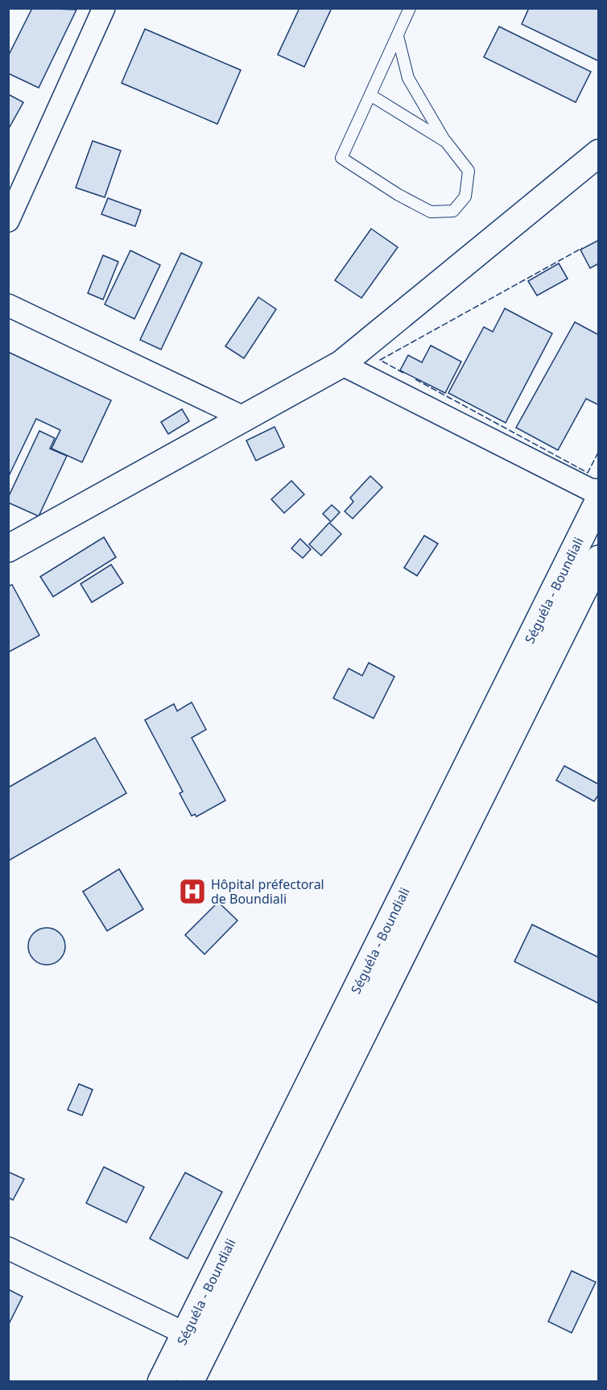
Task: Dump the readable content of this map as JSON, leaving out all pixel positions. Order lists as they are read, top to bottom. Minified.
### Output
{"streets":{"main road":["Séguéla - Boundiali"]},"places":{"hospital":["Hôpital préfectoral de Boundiali"]}}
